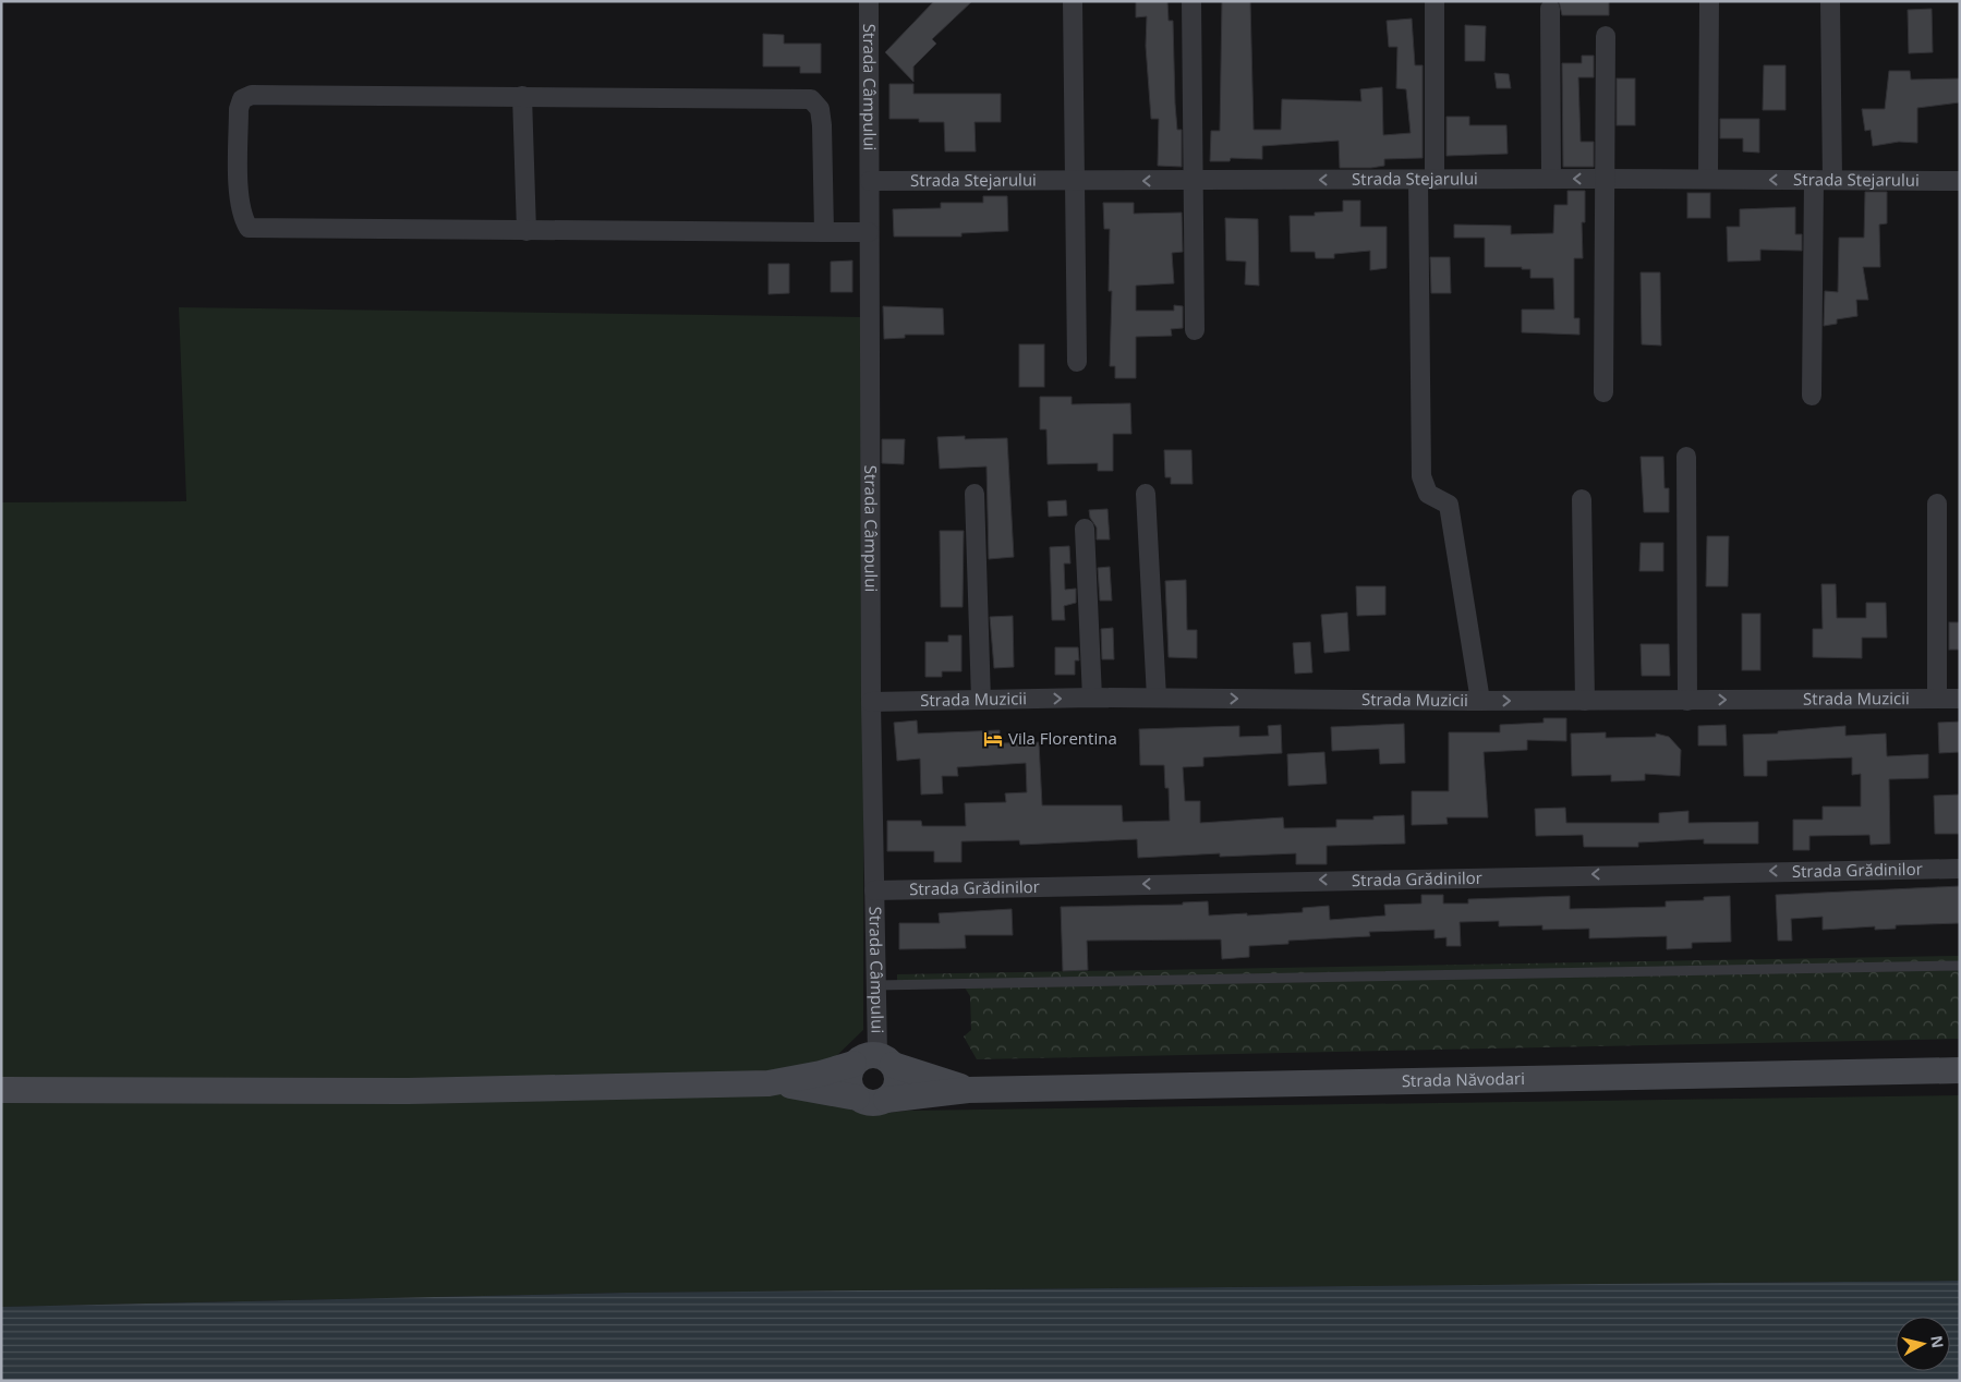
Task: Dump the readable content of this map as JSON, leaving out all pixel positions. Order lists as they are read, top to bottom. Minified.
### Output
{"streets":{"main road":["Strada Năvodari"],"street":["Strada Câmpului","Strada Stejarului","Strada Muzicii","Strada Grădinilor"]},"crossings":[["Strada Câmpului","Strada Stejarului"],["Strada Câmpului","Strada Muzicii"],["Strada Câmpului","Strada Grădinilor"],["Strada Câmpului","Strada Năvodari"]],"one_way":["Strada Stejarului","Strada Muzicii","Strada Grădinilor"],"places":{"hotel":["Vila Florentina"]},"north":"right"}
